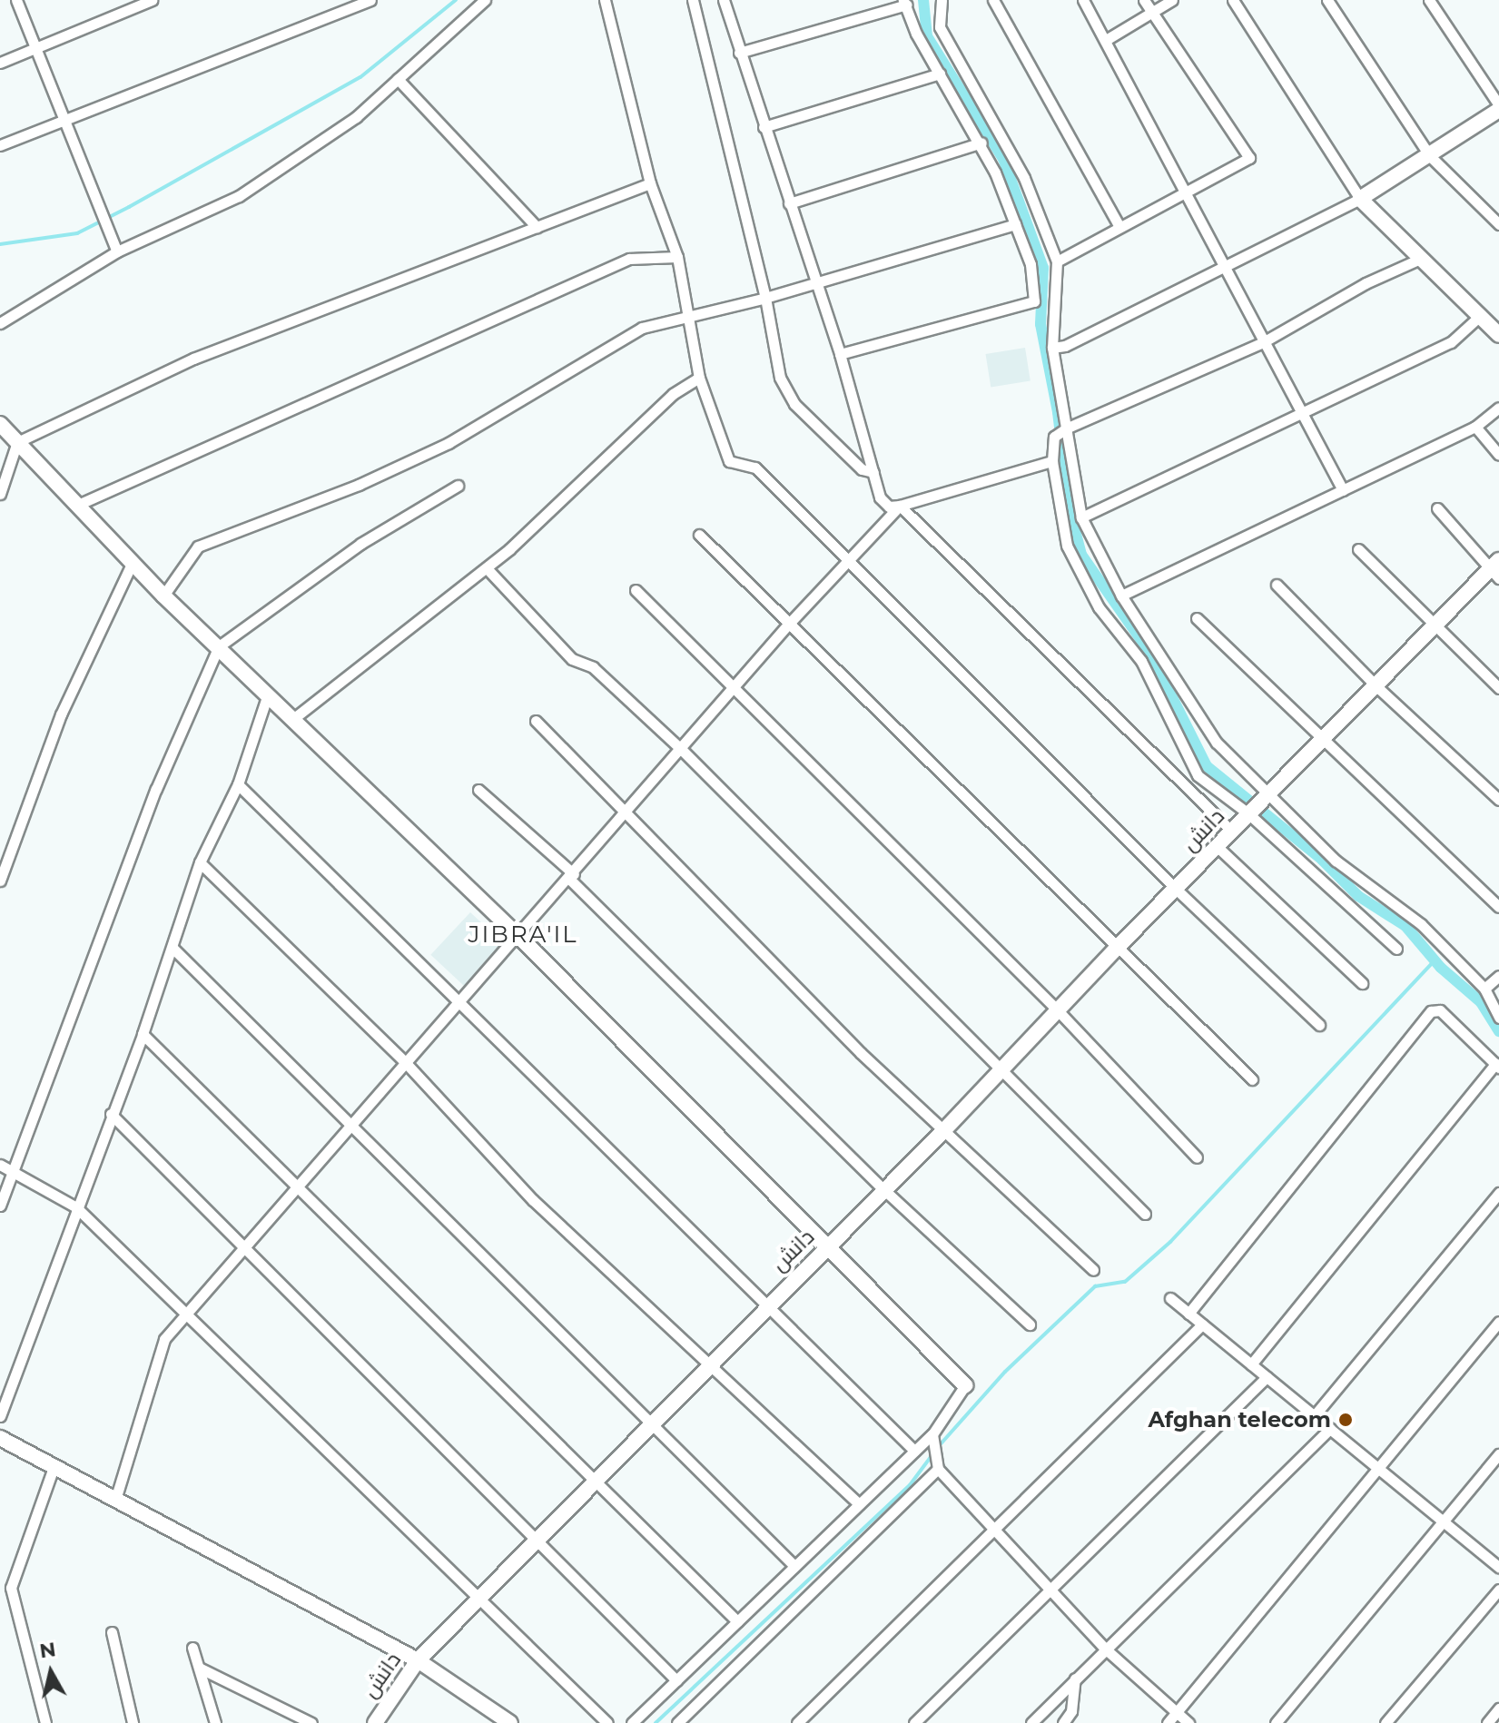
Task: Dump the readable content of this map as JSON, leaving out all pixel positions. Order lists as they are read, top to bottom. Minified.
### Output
{"streets":{"main road":["دانش"]},"districts":["JIBRA'IL"],"places":["Afghan telecom"],"north":"top"}
